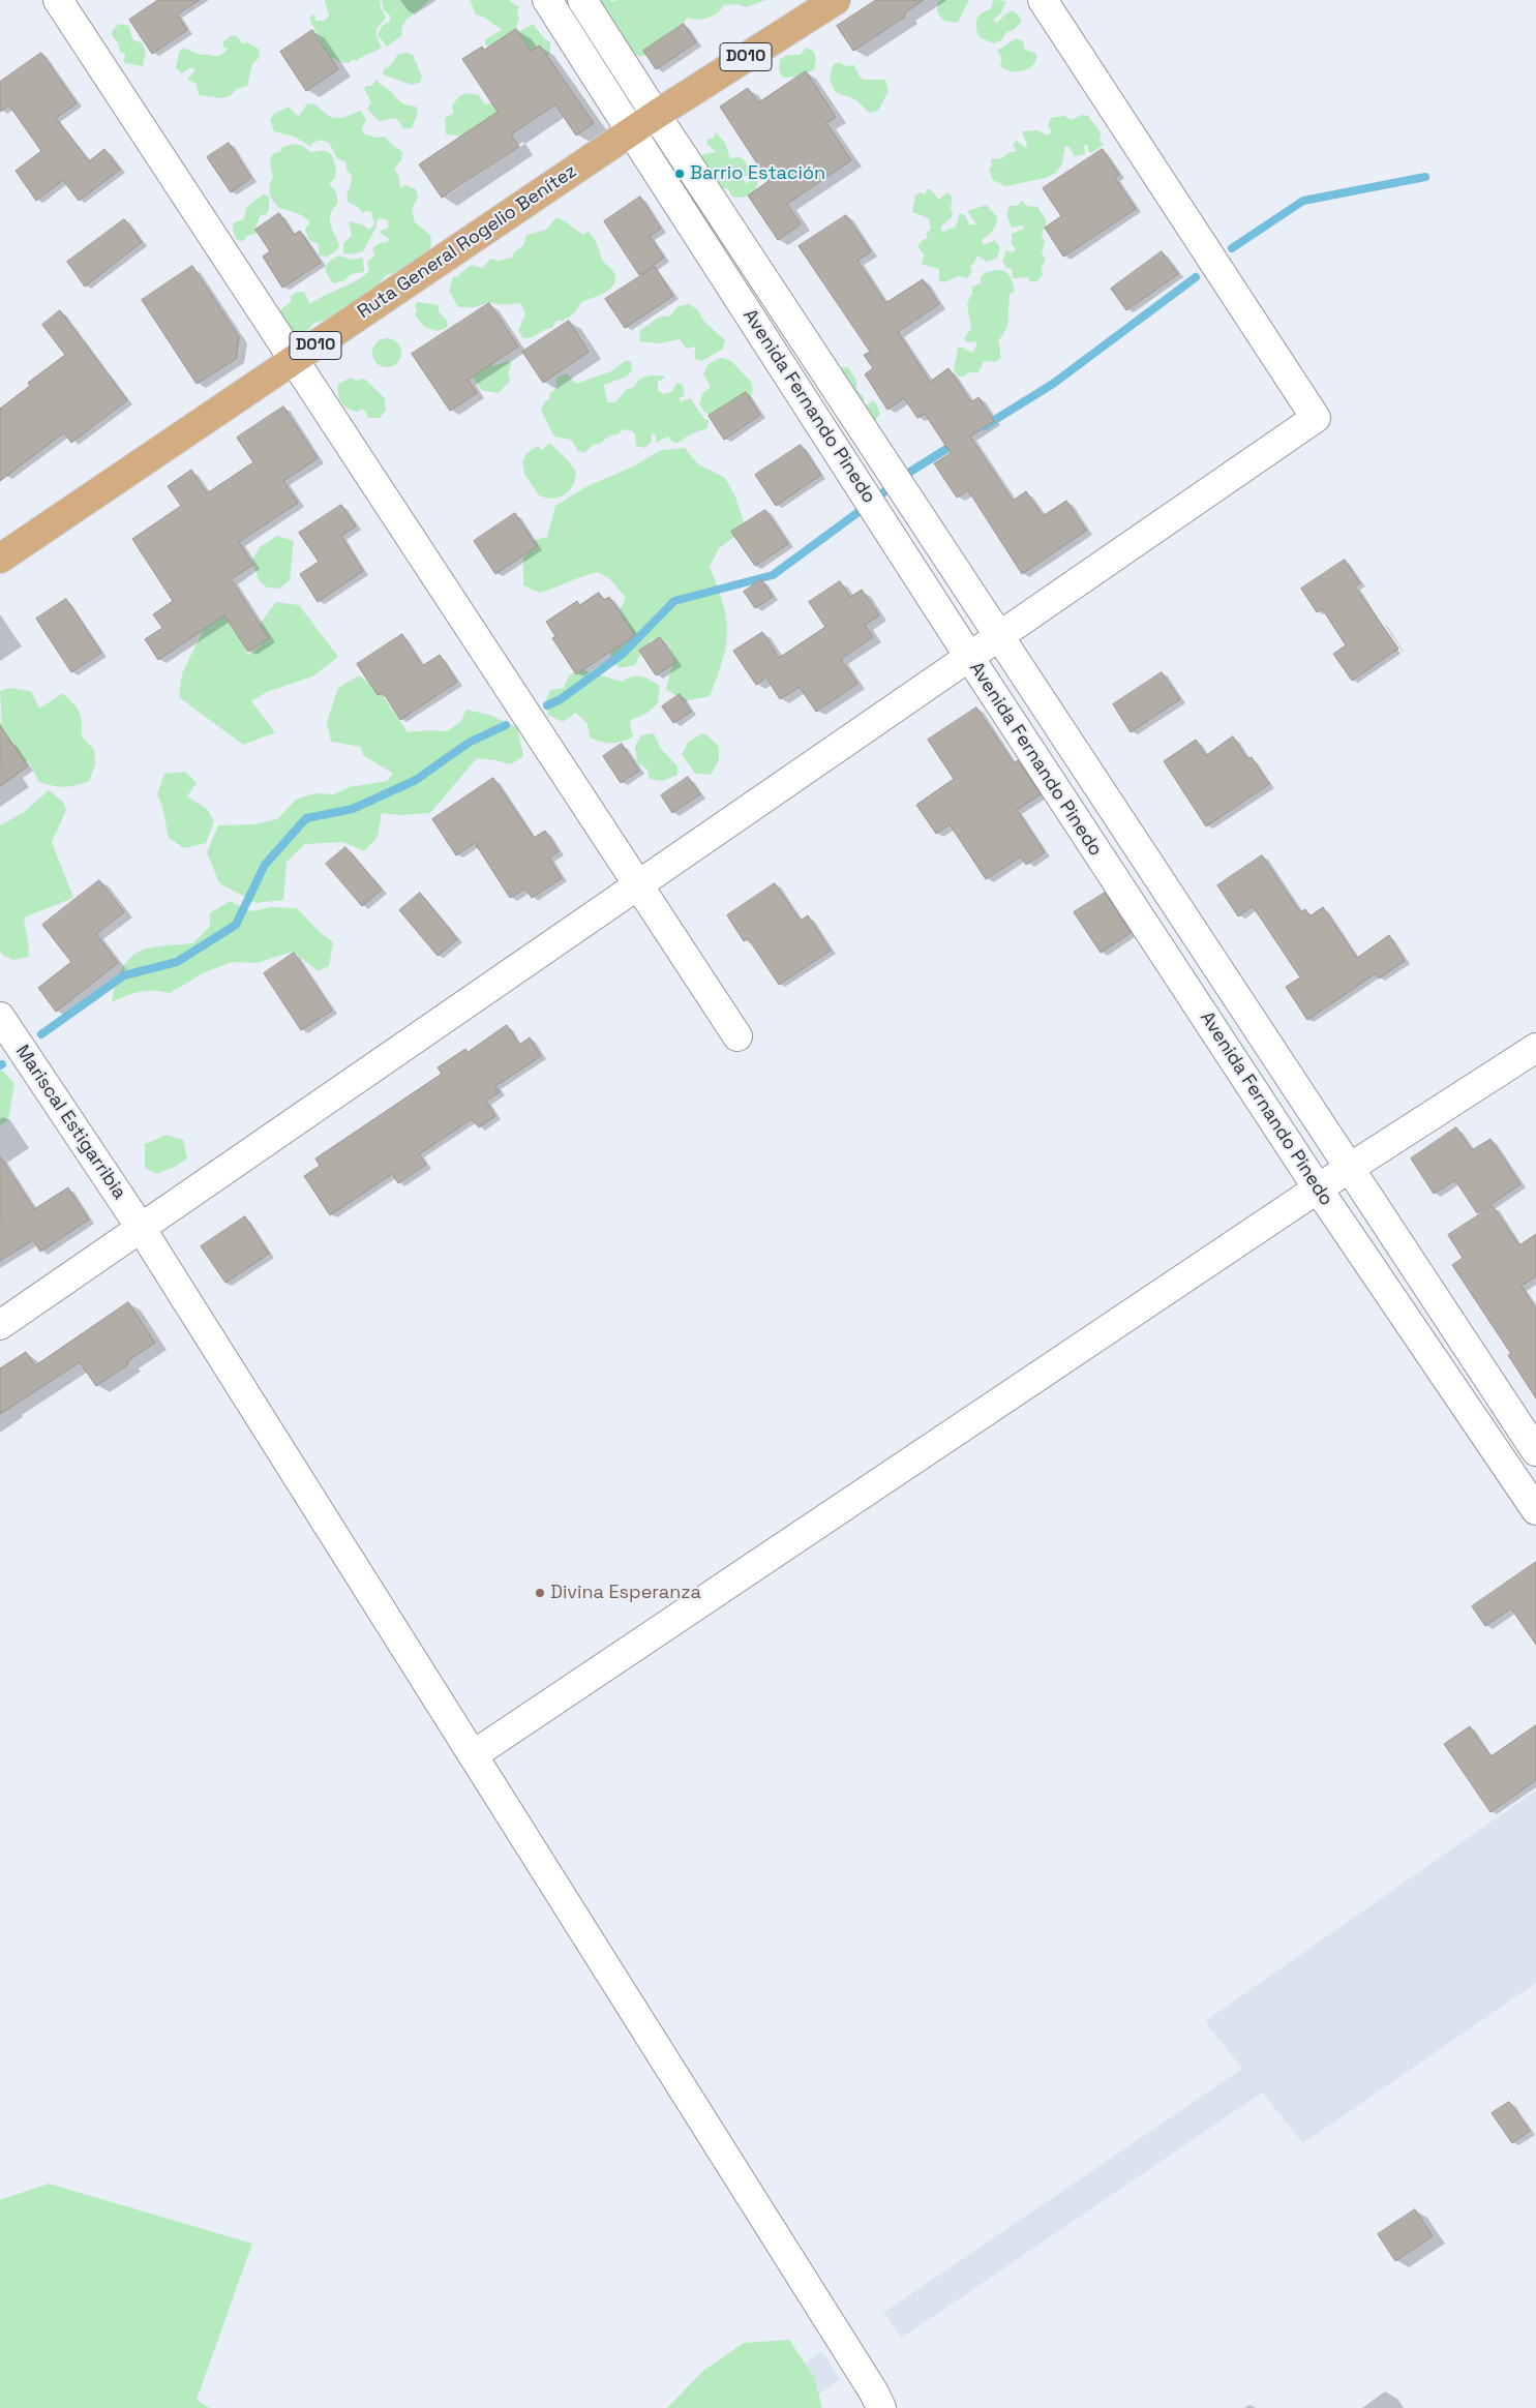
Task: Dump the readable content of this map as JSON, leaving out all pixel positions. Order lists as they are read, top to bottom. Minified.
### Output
{"streets":{"main road":["D010","Ruta General Rogelio Benítez"],"street":["Avenida Fernando Pinedo","Mariscal Estigarribia"]},"crossings":[["Ruta General Rogelio Benítez","Avenida Fernando Pinedo"]],"places":["Barrio Estación","Divina Esperanza"]}
